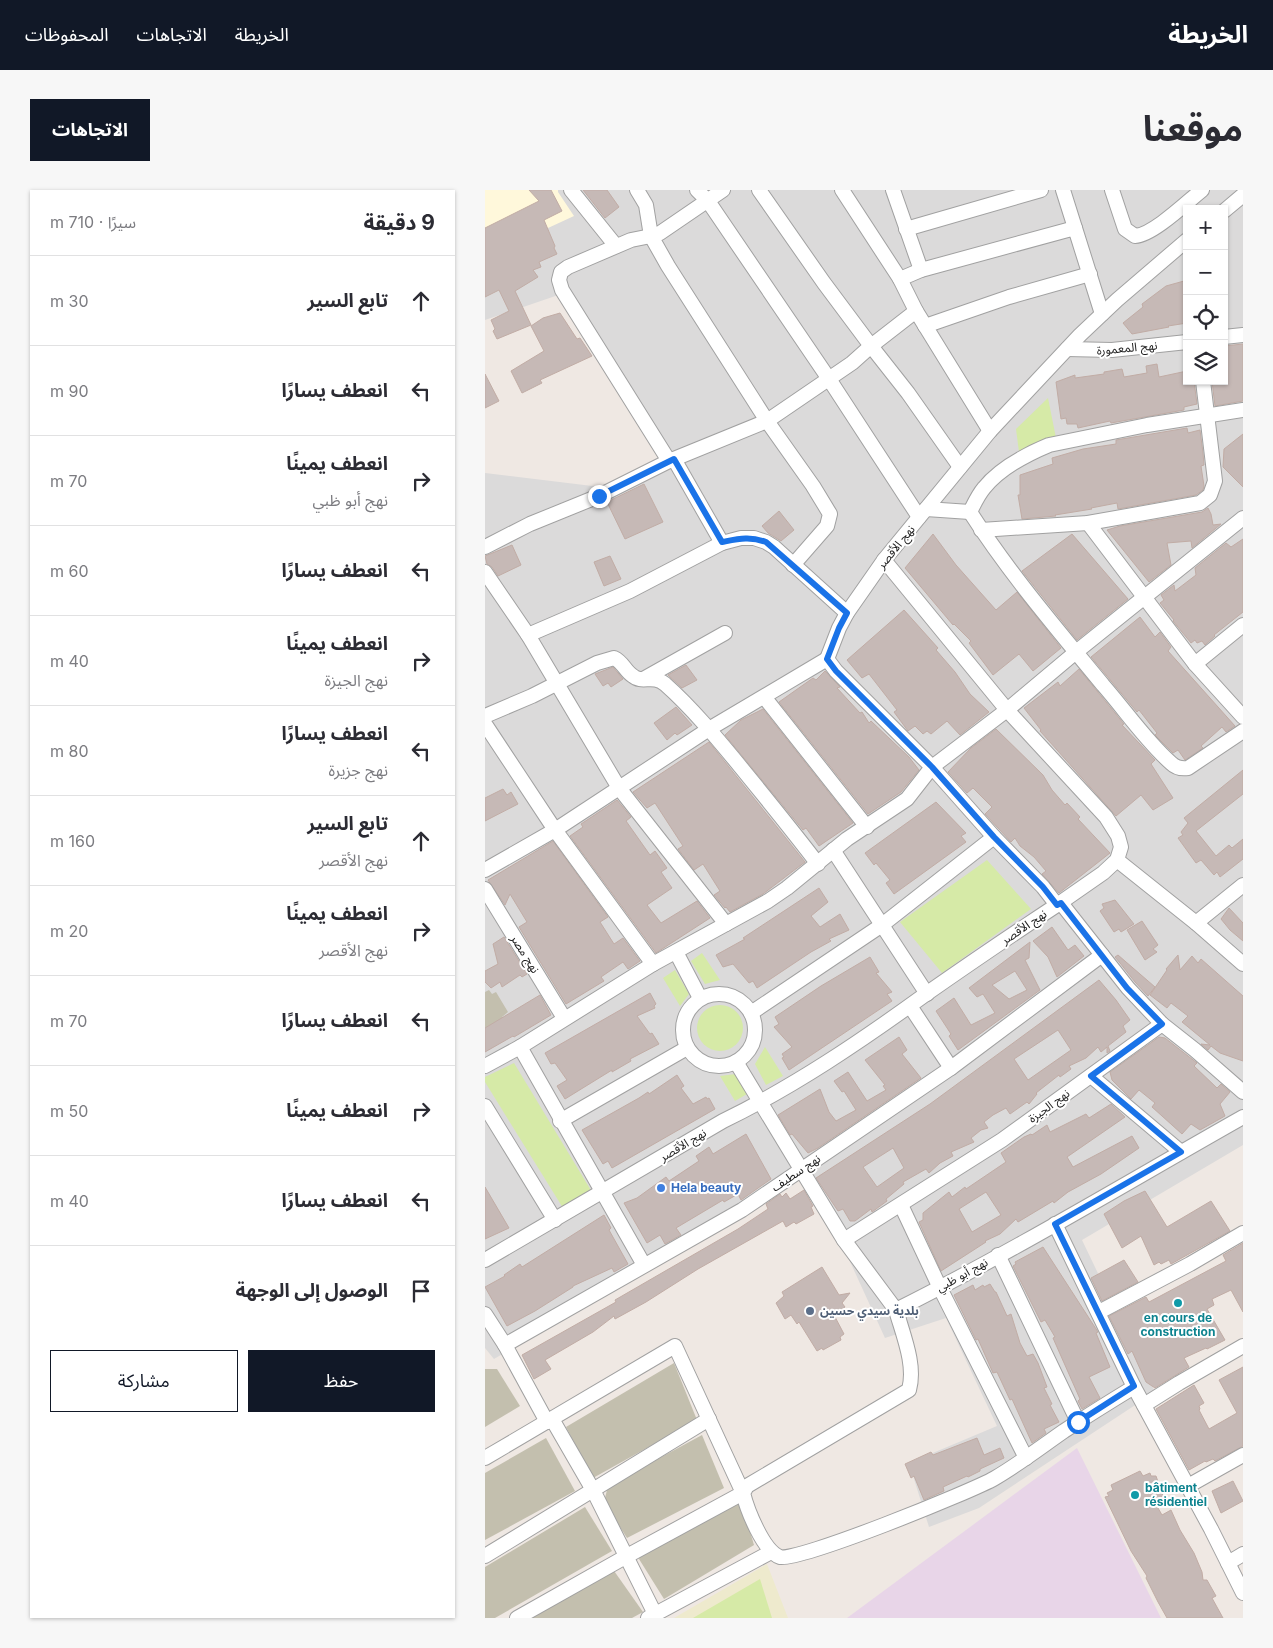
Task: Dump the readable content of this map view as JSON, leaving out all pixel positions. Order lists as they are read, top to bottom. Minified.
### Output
{"streets":{"street":["نهج المعمورة","نهج الأقصر","نهج مصر","نهج الجيزة","نهج سطيف","نهج أبو ظبي"]},"crossings":[["نهج المعمورة","نهج الأقصر"]],"places":["Hela beauty","en cours de construction","بلدية سيدي حسين","bâtiment résidentiel"],"page":{"header":"الخريطة","nav":["الخريطة","الاتجاهات","المحفوظات"],"title":"موقعنا","buttons":["الاتجاهات",["حفظ","مشاركة"]],"heading":["9 دقيقة","سيرًا · 710 m"],"map_buttons":["+","−"],"list":[["تابع السير","30 m"],["انعطف يسارًا","90 m"],["انعطف يمينًا","نهج أبو ظبي","70 m"],["انعطف يسارًا","60 m"],["انعطف يمينًا","نهج الجيزة","40 m"],["انعطف يسارًا","نهج جزيرة","80 m"],["تابع السير","نهج الأقصر","160 m"],["انعطف يمينًا","نهج الأقصر","20 m"],["انعطف يسارًا","70 m"],["انعطف يمينًا","50 m"],["انعطف يسارًا","40 m"],"الوصول إلى الوجهة"]}}
